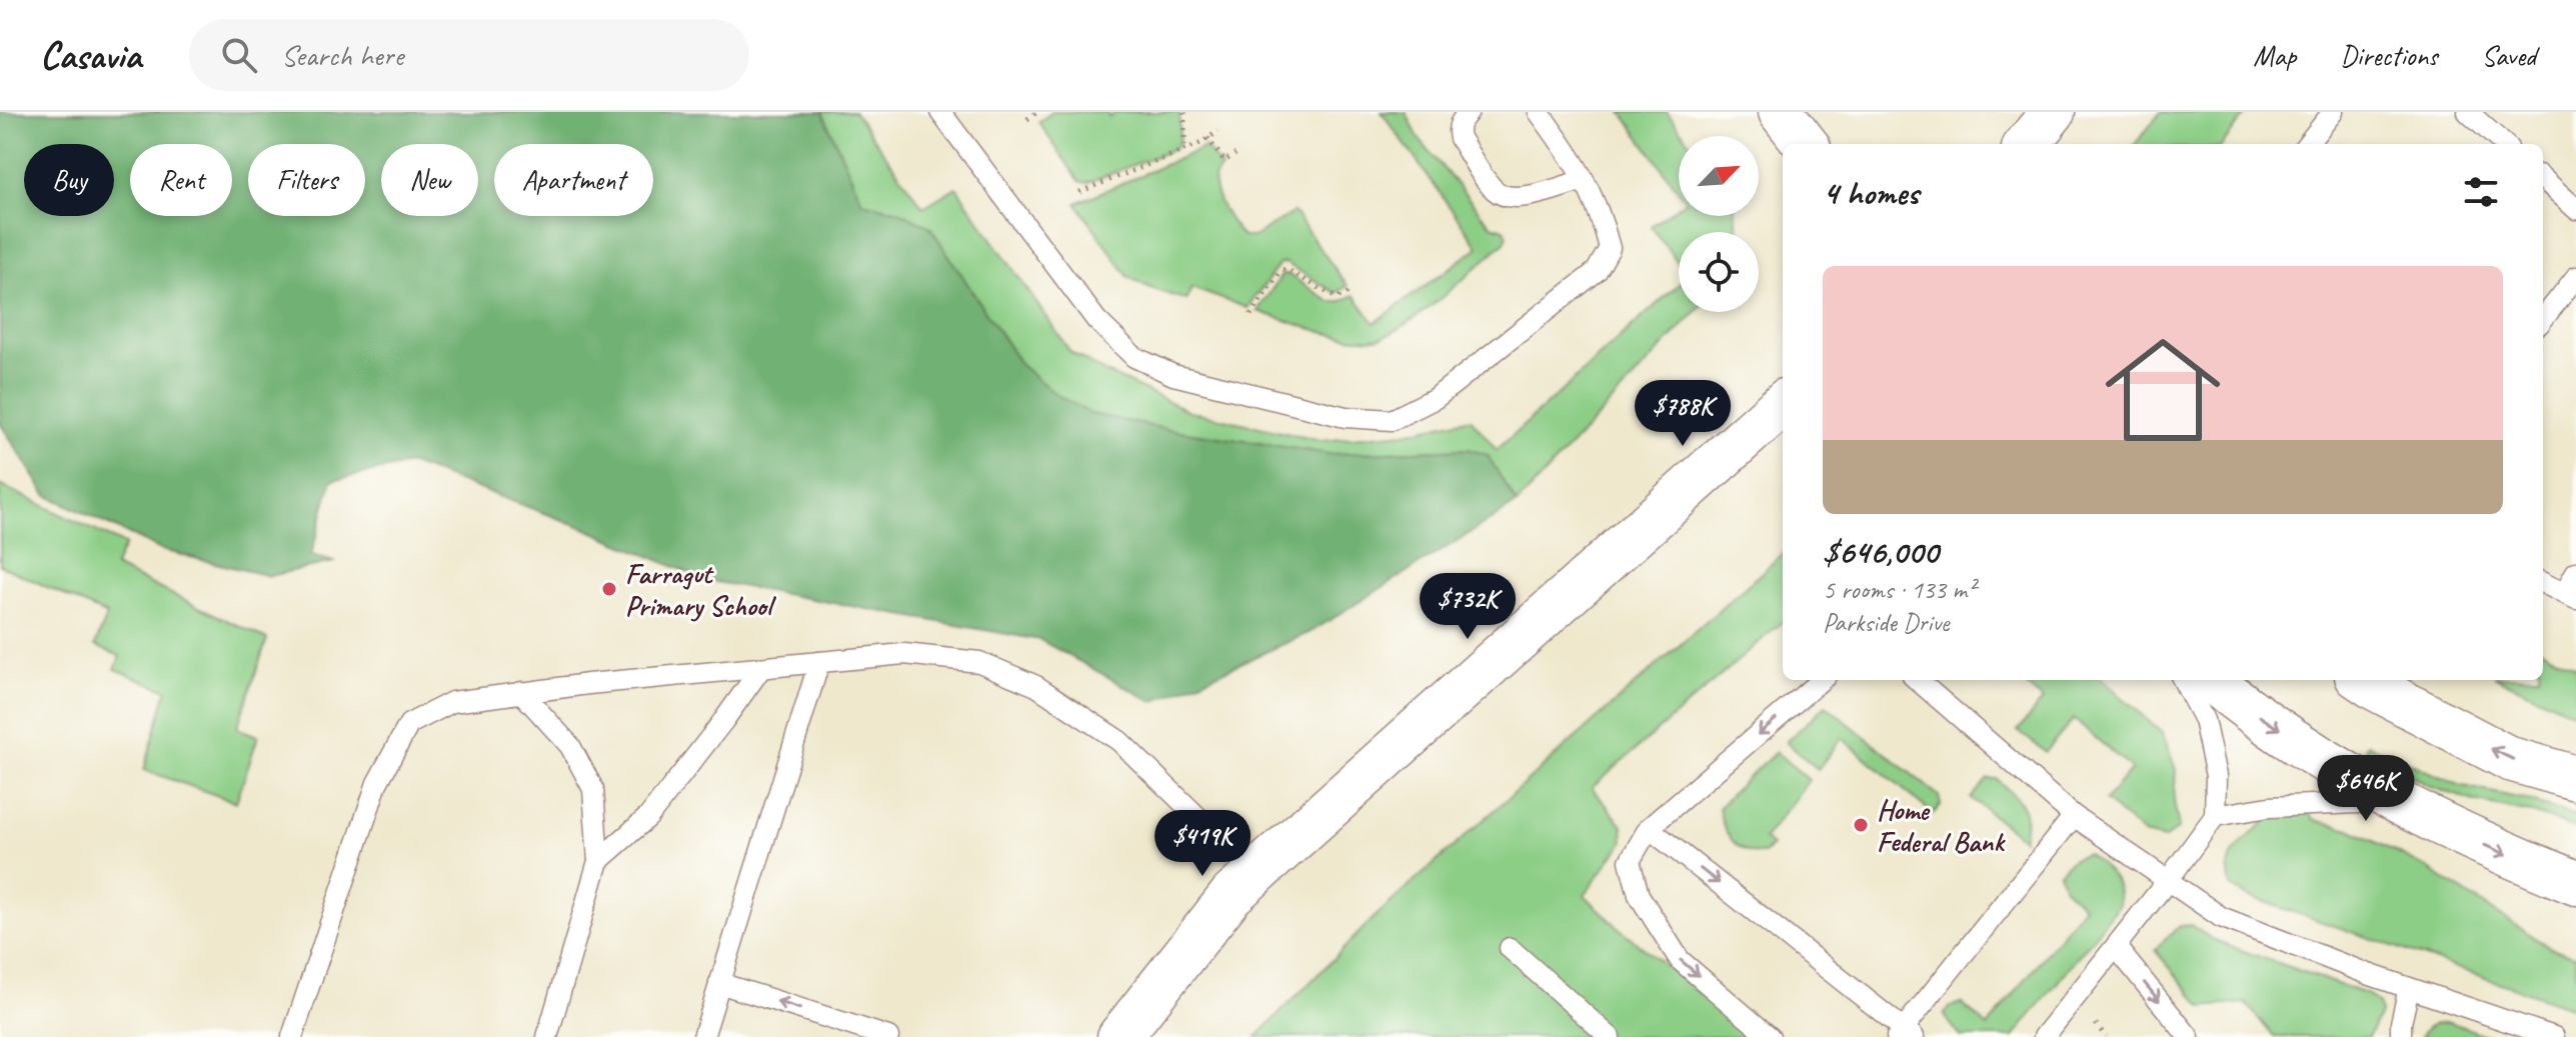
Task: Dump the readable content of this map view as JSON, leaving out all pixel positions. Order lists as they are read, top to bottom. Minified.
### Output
{"places":["Farragut Primary School","Home Federal Bank"],"north":"top right","page":{"header":"Casavia","search":"Search here","nav":["Map","Directions","Saved"],"chip":["Buy","Rent","Filters","New","Apartment"],"heading":"4 homes","list":[{"name":"$646,000","note":"5 rooms · 133 m² · Parkside Drive"}],"price":["$788K","$732K","$646K","$419K"]}}
